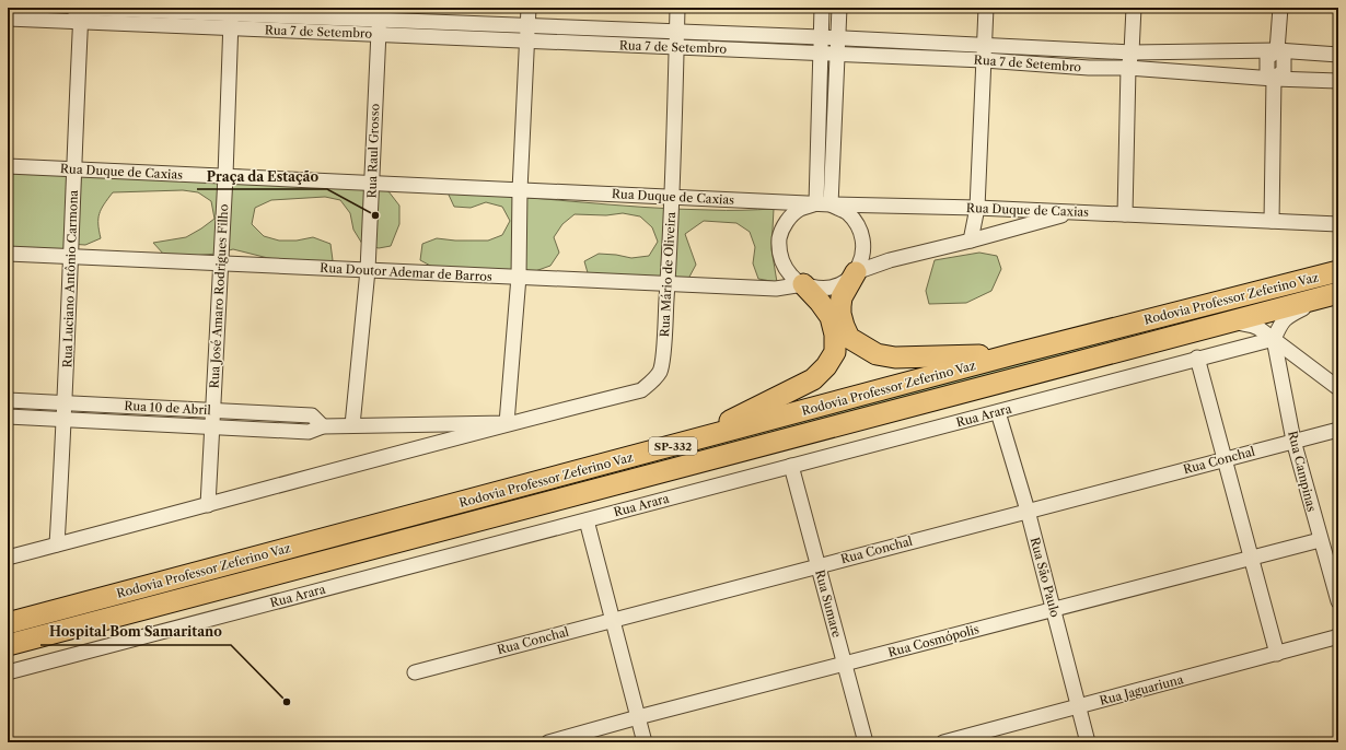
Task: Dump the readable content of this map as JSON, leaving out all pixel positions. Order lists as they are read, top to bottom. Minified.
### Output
{"streets":{"highway":["Rodovia Professor Zeferino Vaz","SP-332"],"street":["Rua 7 de Setembro","Rua Raul Grosso","Rua Duque de Caxias","Rua Doutor Ademar de Barros","Rua Mário de Oliveira","Rua Luciano Antônio Carmona","Rua José Amaro Rodrigues Filho","Rua 10 de Abril","Rua Arara","Rua Conchal","Rua Campinas","Rua São Paulo","Rua Sumare","Rua Cosmópolis","Rua Jaguariuna"]},"crossings":[["Rua 7 de Setembro","Rua Raul Grosso"],["Rua 7 de Setembro","Rua Mário de Oliveira"],["Rua 7 de Setembro","Rua Luciano Antônio Carmona"],["Rua 7 de Setembro","Rua José Amaro Rodrigues Filho"],["Rua Raul Grosso","Rua Duque de Caxias"],["Rua Raul Grosso","Rua Doutor Ademar de Barros"],["Rua Raul Grosso","Rua 10 de Abril"],["Rua Duque de Caxias","Rua Doutor Ademar de Barros"],["Rua Duque de Caxias","Rua Mário de Oliveira"],["Rua Duque de Caxias","Rua Luciano Antônio Carmona"],["Rua Duque de Caxias","Rua José Amaro Rodrigues Filho"],["Rua Doutor Ademar de Barros","Rua Mário de Oliveira"],["Rua Doutor Ademar de Barros","Rua Luciano Antônio Carmona"],["Rua Doutor Ademar de Barros","Rua José Amaro Rodrigues Filho"],["Rua Mário de Oliveira","Rua 10 de Abril"],["Rua Luciano Antônio Carmona","Rua 10 de Abril"],["Rua José Amaro Rodrigues Filho","Rua 10 de Abril"],["Rua Arara","Rua Campinas"],["Rua Arara","Rua São Paulo"],["Rua Arara","Rua Sumare"],["Rua Conchal","Rua Campinas"],["Rua Conchal","Rua São Paulo"],["Rua Conchal","Rua Sumare"],["Rua Campinas","Rua Cosmópolis"],["Rua São Paulo","Rua Cosmópolis"],["Rua São Paulo","Rua Jaguariuna"],["Rua Sumare","Rua Cosmópolis"]],"places":["Praça da Estação","Hospital Bom Samaritano"]}
